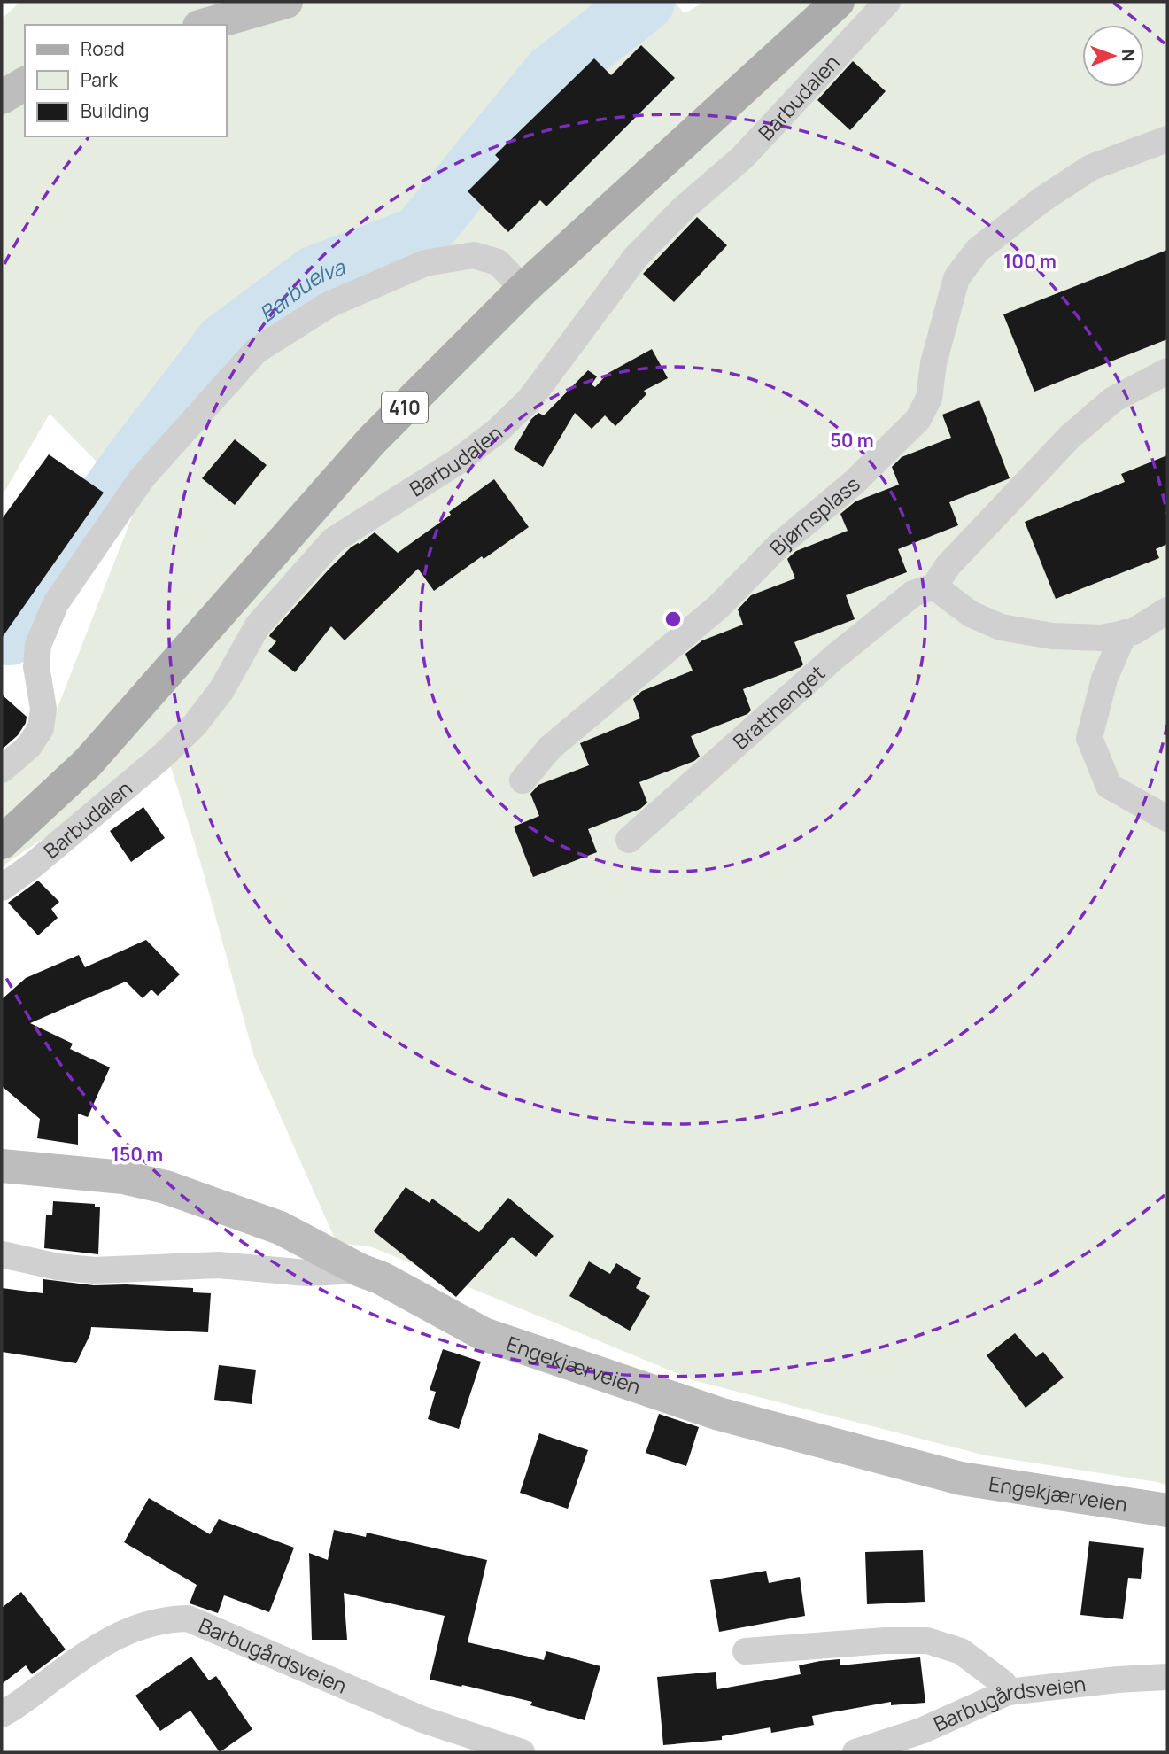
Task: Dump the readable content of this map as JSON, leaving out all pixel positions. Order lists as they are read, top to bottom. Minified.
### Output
{"streets":{"main road":["Barbudalen","410"],"street":["Bjørnsplass","Bratthenget","Engekjærveien","Barbugårdsveien"]},"water":["Barbuelva"],"legend":["Road","Park","Building"],"north":"right","rings":["100 m","50 m","150 m"]}
